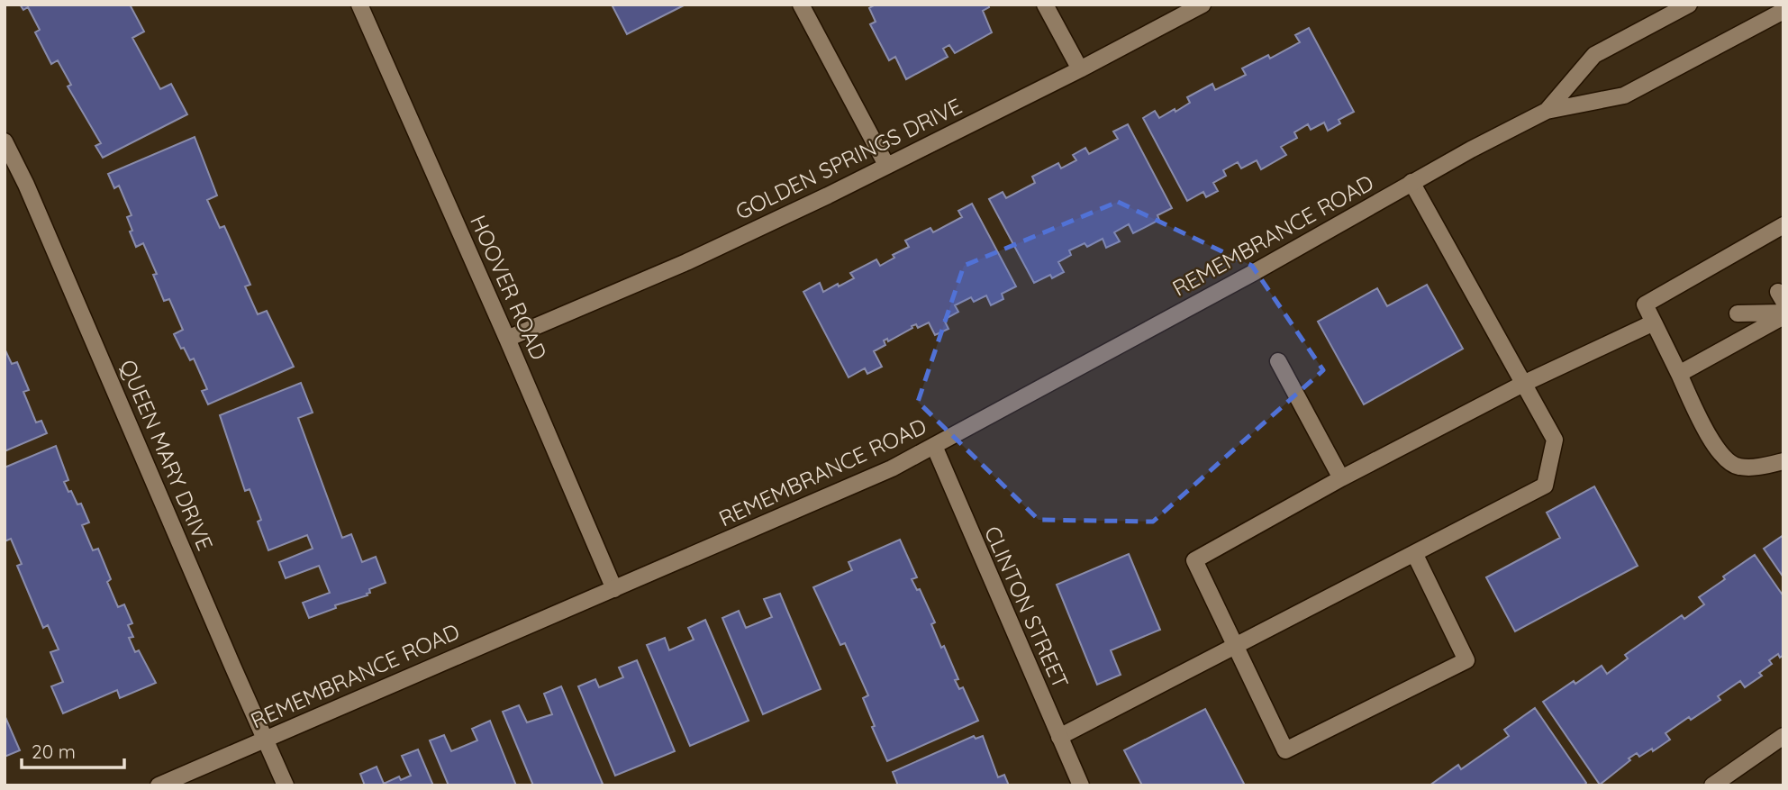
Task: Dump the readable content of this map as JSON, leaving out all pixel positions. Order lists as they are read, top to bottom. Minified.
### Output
{"streets":{"street":["GOLDEN SPRINGS DRIVE","REMEMBRANCE ROAD","HOOVER ROAD","QUEEN MARY DRIVE","CLINTON STREET"]},"crossings":[["GOLDEN SPRINGS DRIVE","HOOVER ROAD"],["REMEMBRANCE ROAD","HOOVER ROAD"],["REMEMBRANCE ROAD","QUEEN MARY DRIVE"],["REMEMBRANCE ROAD","CLINTON STREET"]],"scale_bar":"20 m"}
